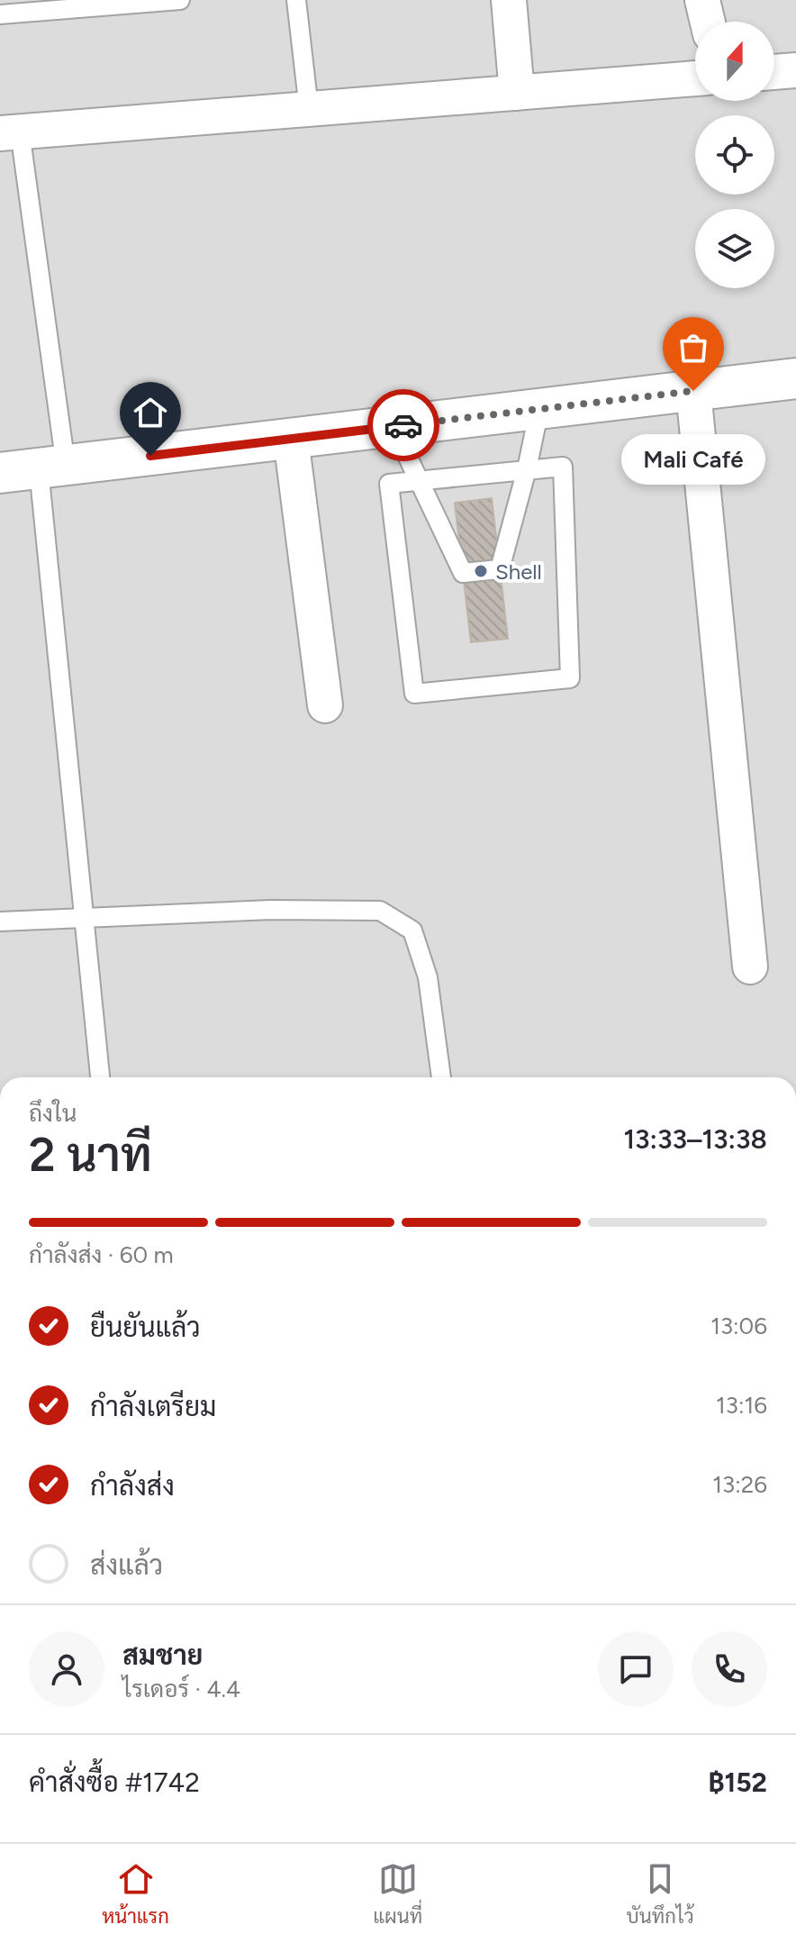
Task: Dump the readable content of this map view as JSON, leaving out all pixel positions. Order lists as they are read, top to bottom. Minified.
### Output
{"places":["Mali Café","Shell"],"north":"top","page":{"bubble":"Mali Café","heading":["2 นาที","ถึงใน","13:33–13:38"],"panel":["สมชาย","ไรเดอร์ · 4.4","คำสั่งซื้อ #1742","฿152"],"bar":"กำลังส่ง · 60 m","list":[["ยืนยันแล้ว","13:06"],["กำลังเตรียม","13:16"],["กำลังส่ง","13:26"],"ส่งแล้ว"],"tabs":["หน้าแรก","แผนที่","บันทึกไว้"]}}
